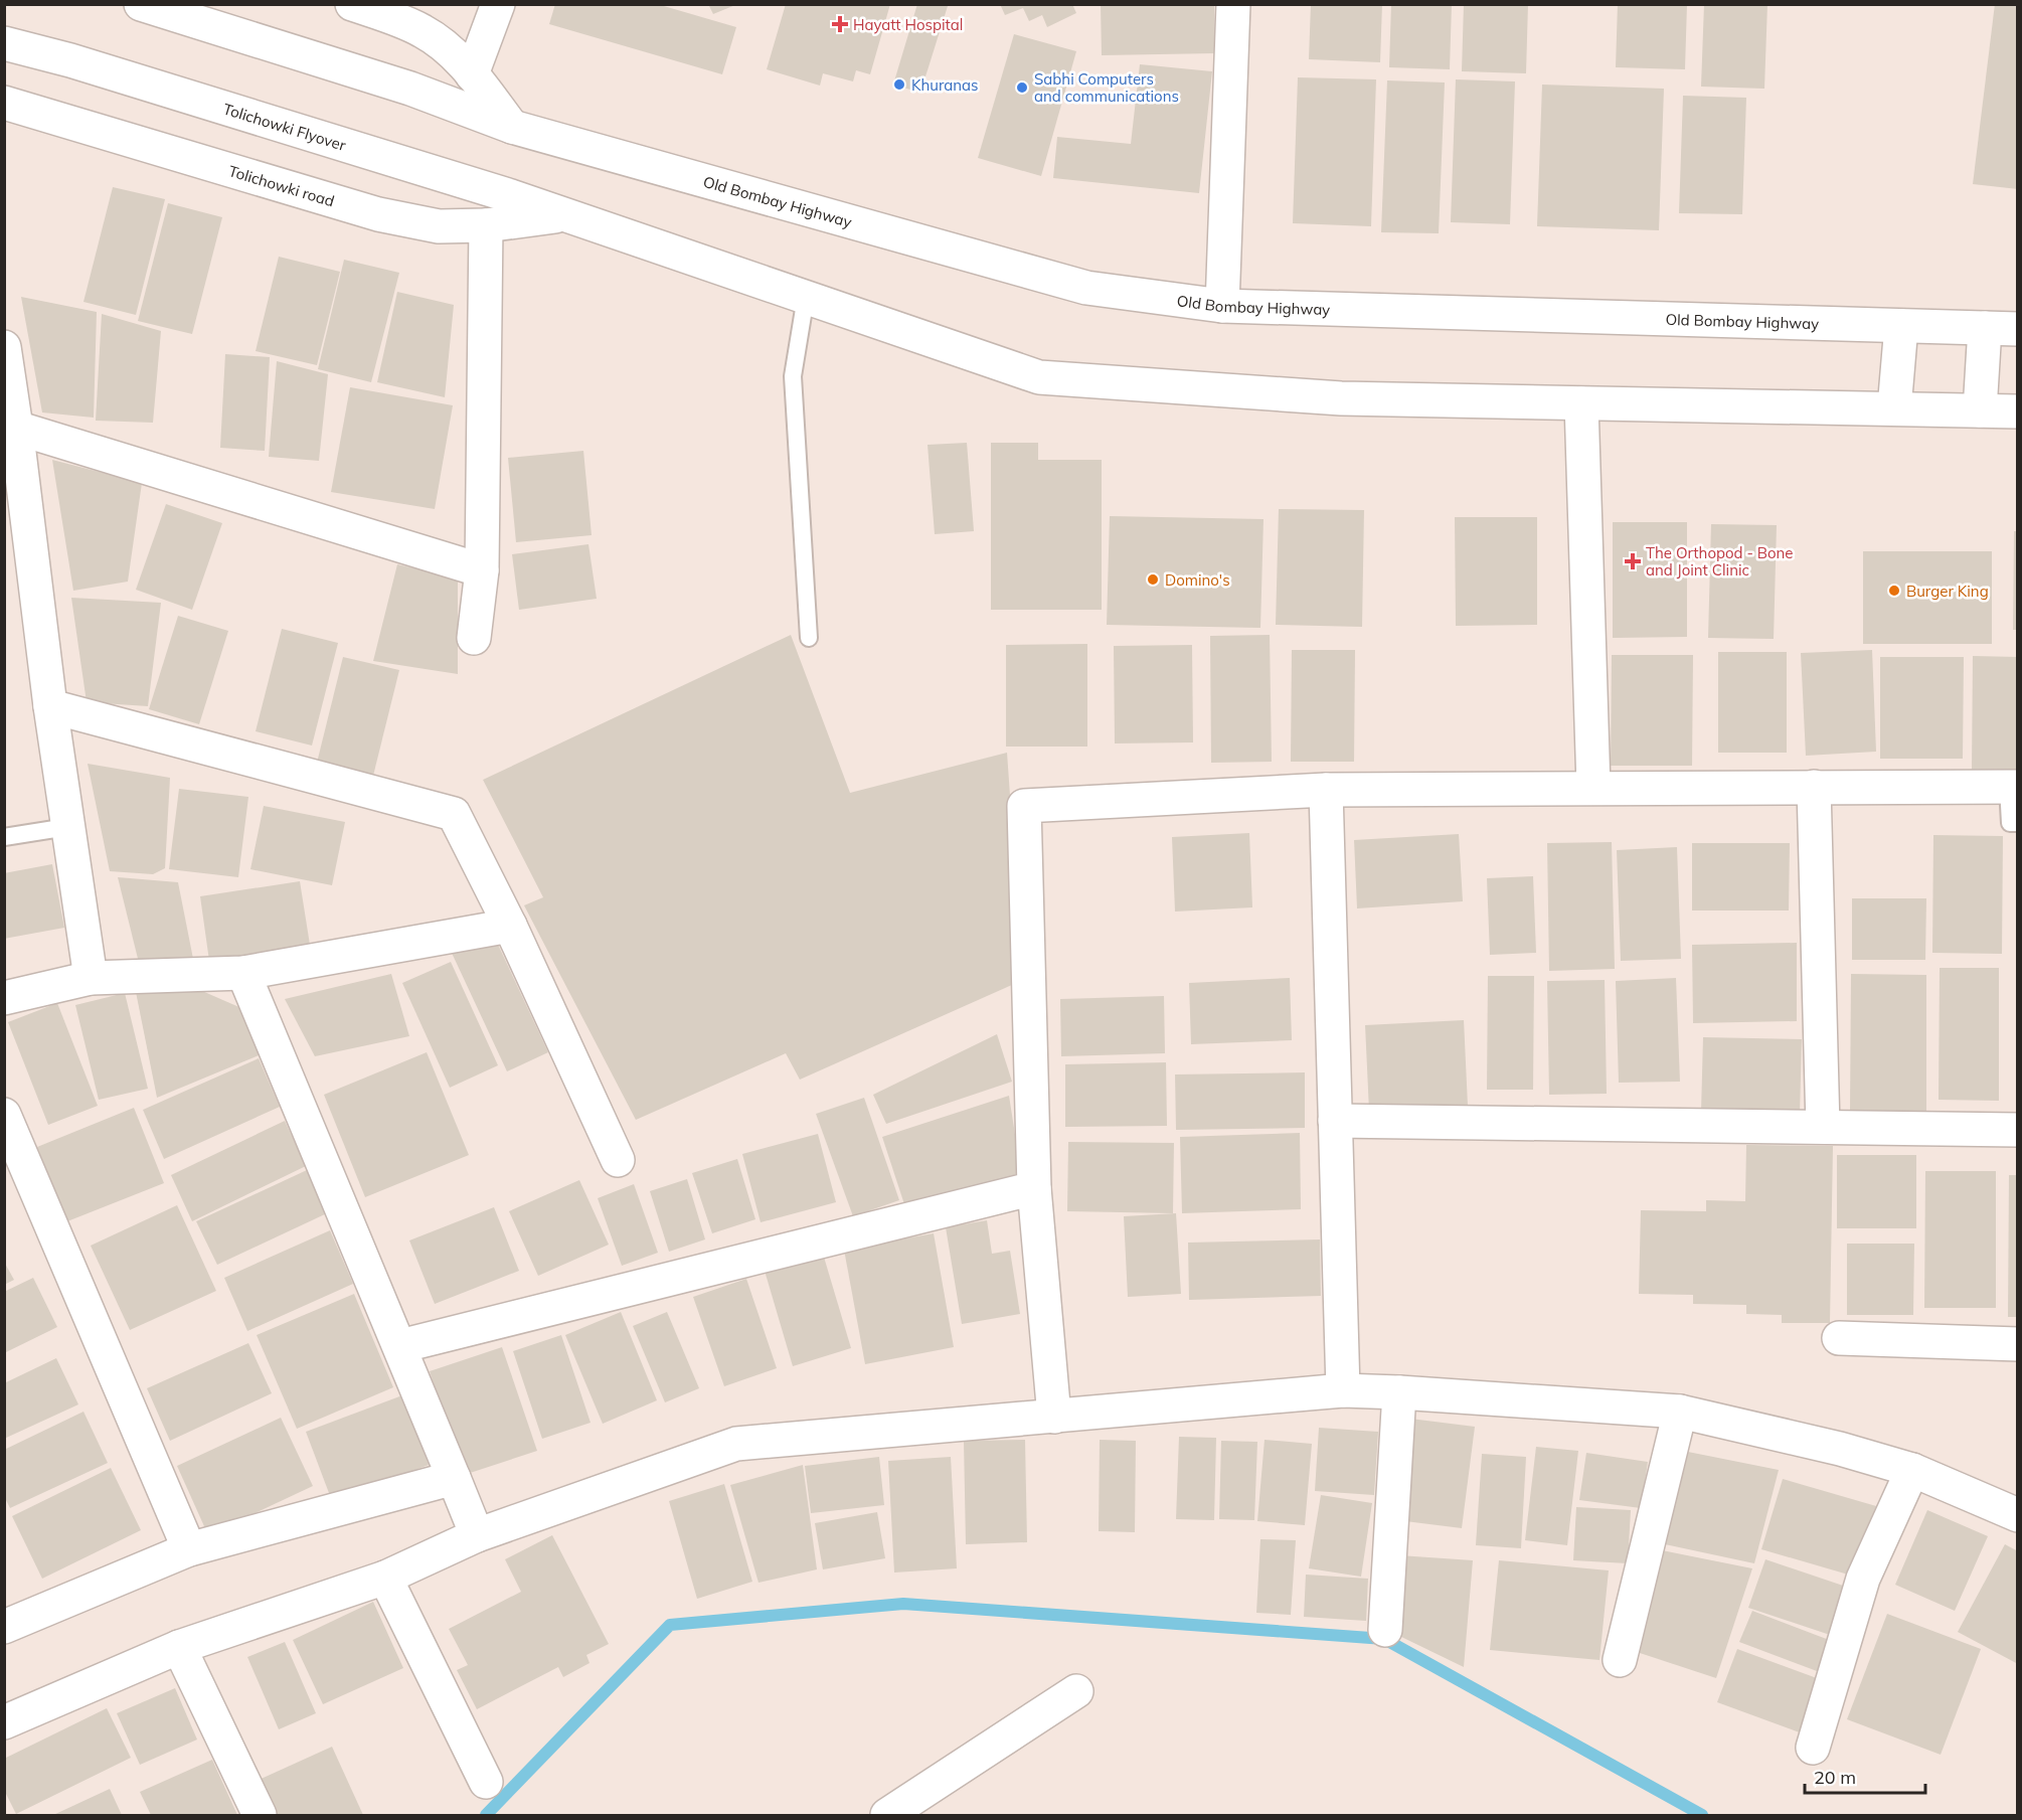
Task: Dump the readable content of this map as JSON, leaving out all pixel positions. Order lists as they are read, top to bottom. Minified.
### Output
{"streets":{"street":["Tolichowki Flyover","Tolichowki road","Old Bombay Highway"]},"crossings":[["Tolichowki Flyover","Tolichowki road"]],"places":{"health":["Hayatt Hospital","The Orthopod - Bone and Joint Clinic"],"other":["Khuranas","Sabhi Computers and communications","Domino's","Burger King"]},"scale_bar":"20 m"}
